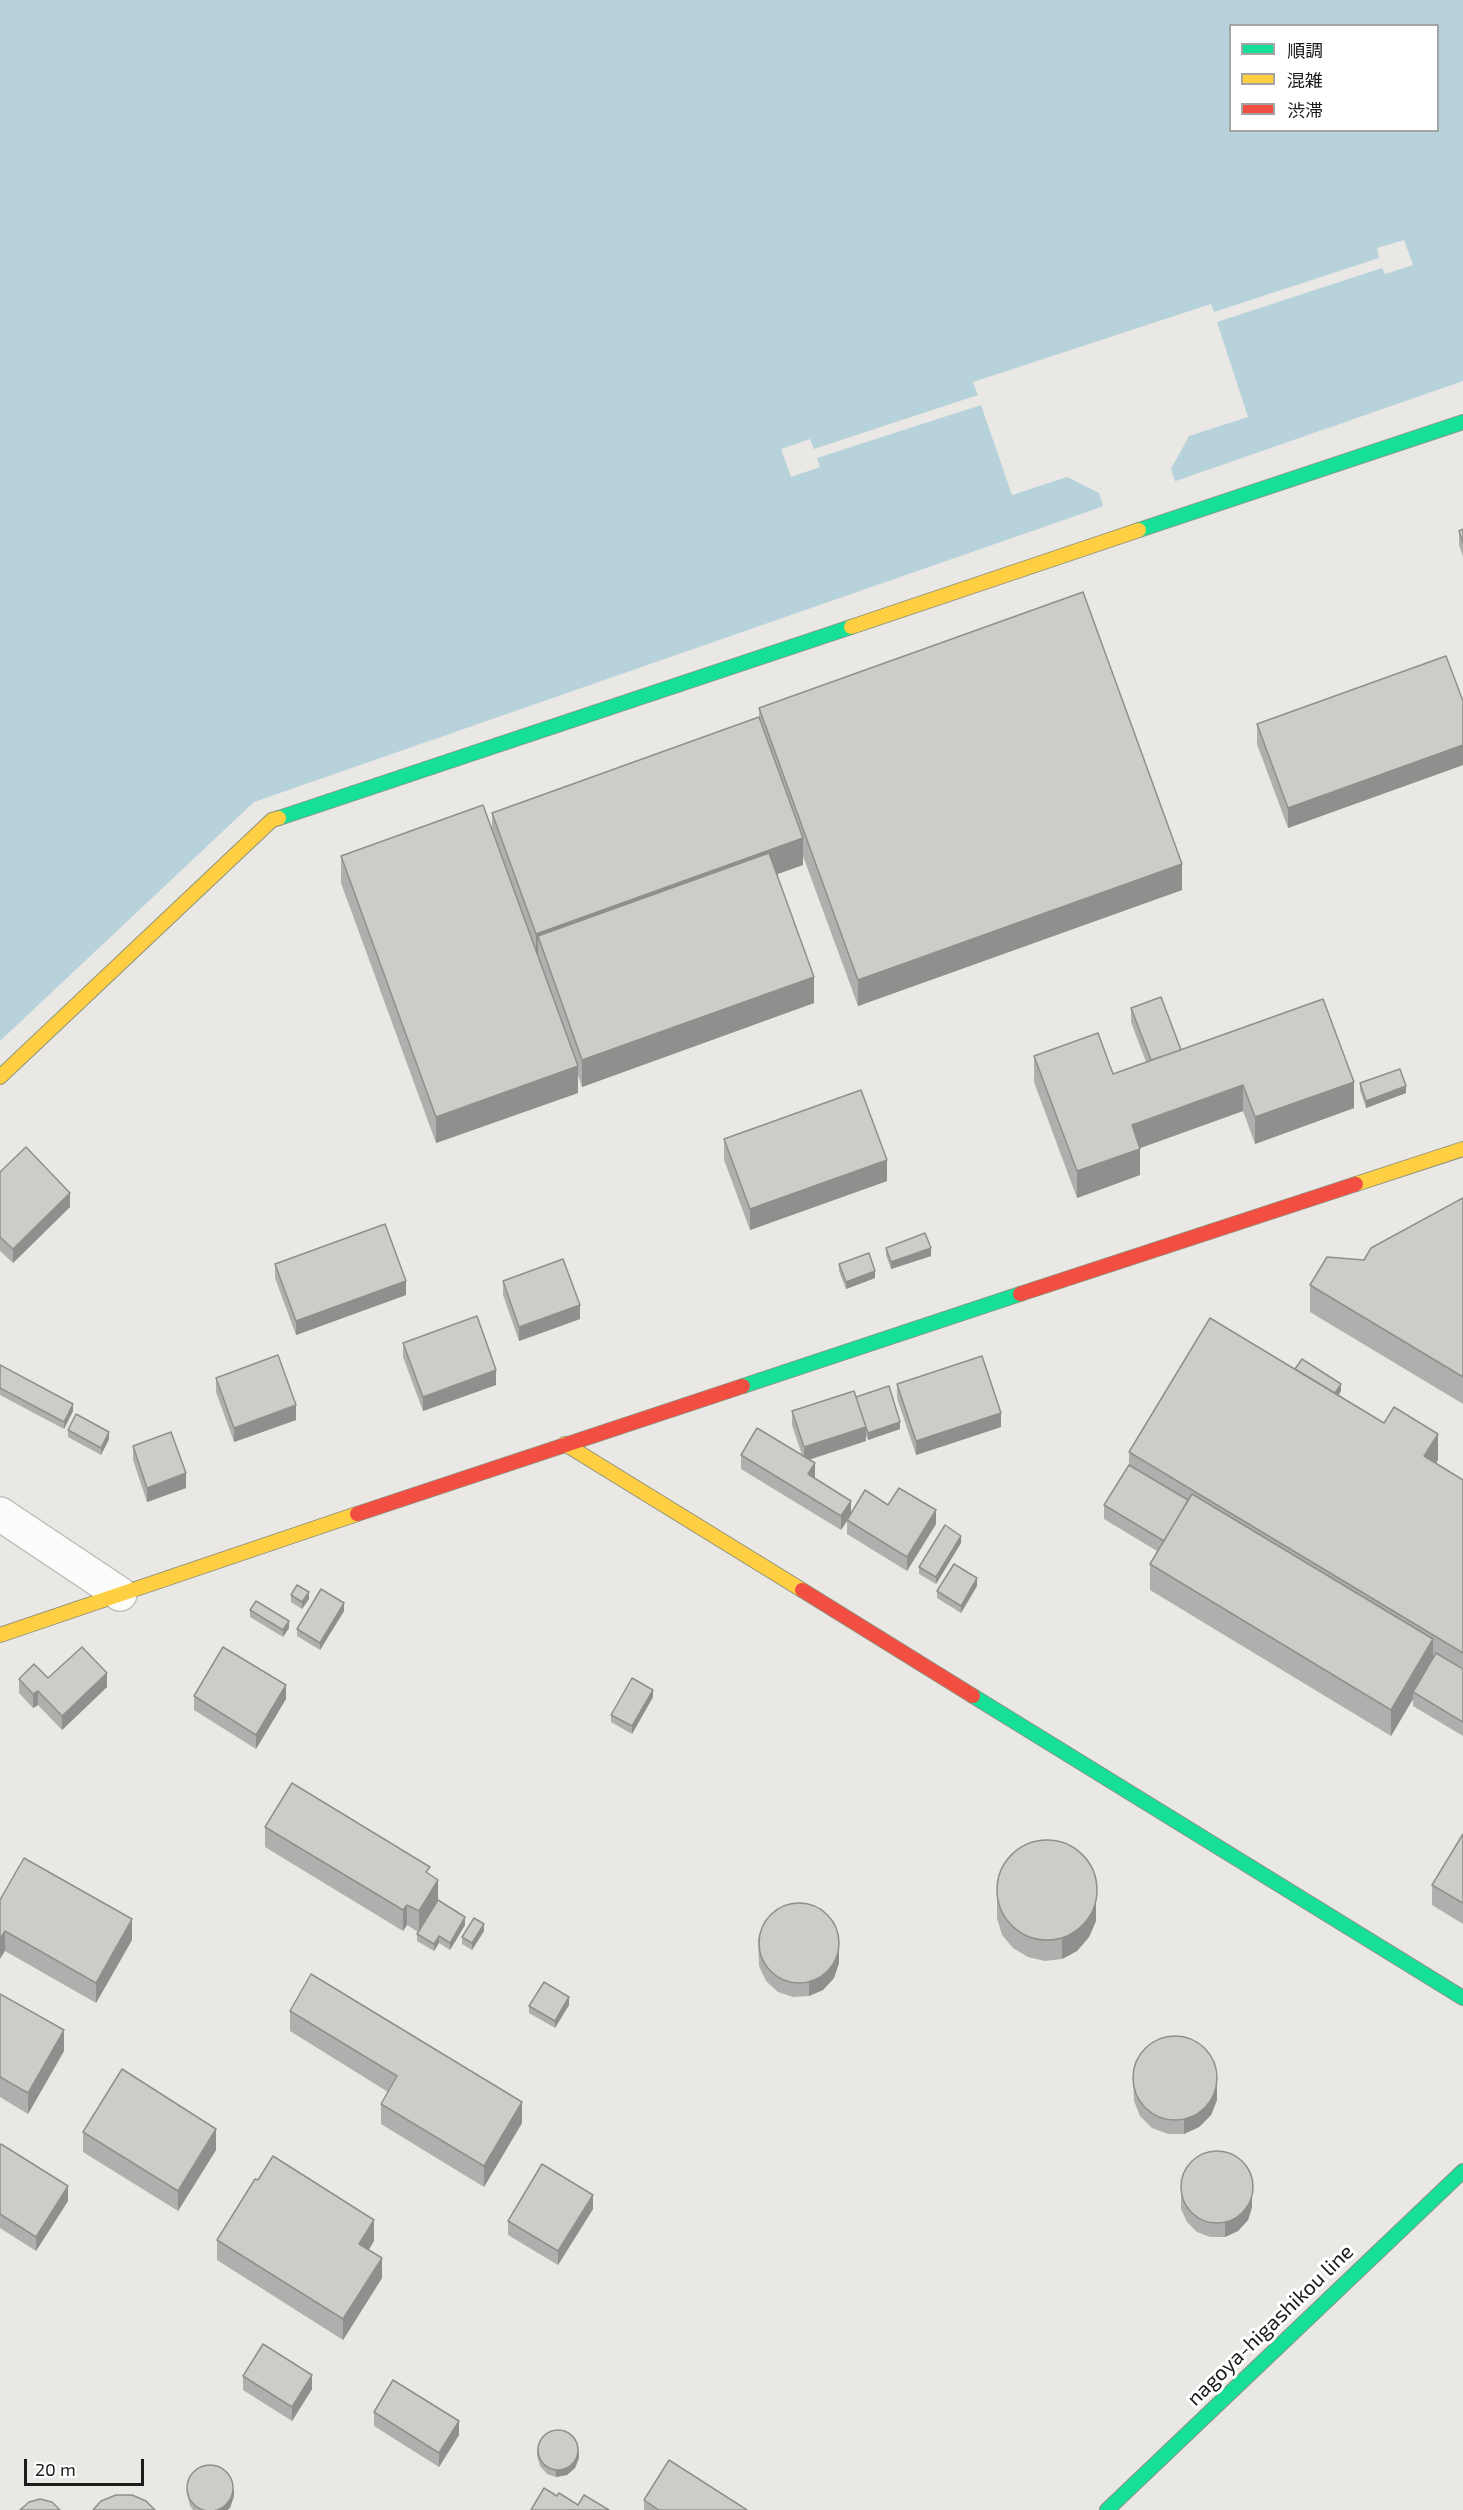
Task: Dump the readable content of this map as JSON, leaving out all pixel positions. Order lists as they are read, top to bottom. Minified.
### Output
{"streets":{"street":["nagoya-higashikou line"]},"legend":["順調","混雑","渋滞"],"scale_bar":"20 m"}
